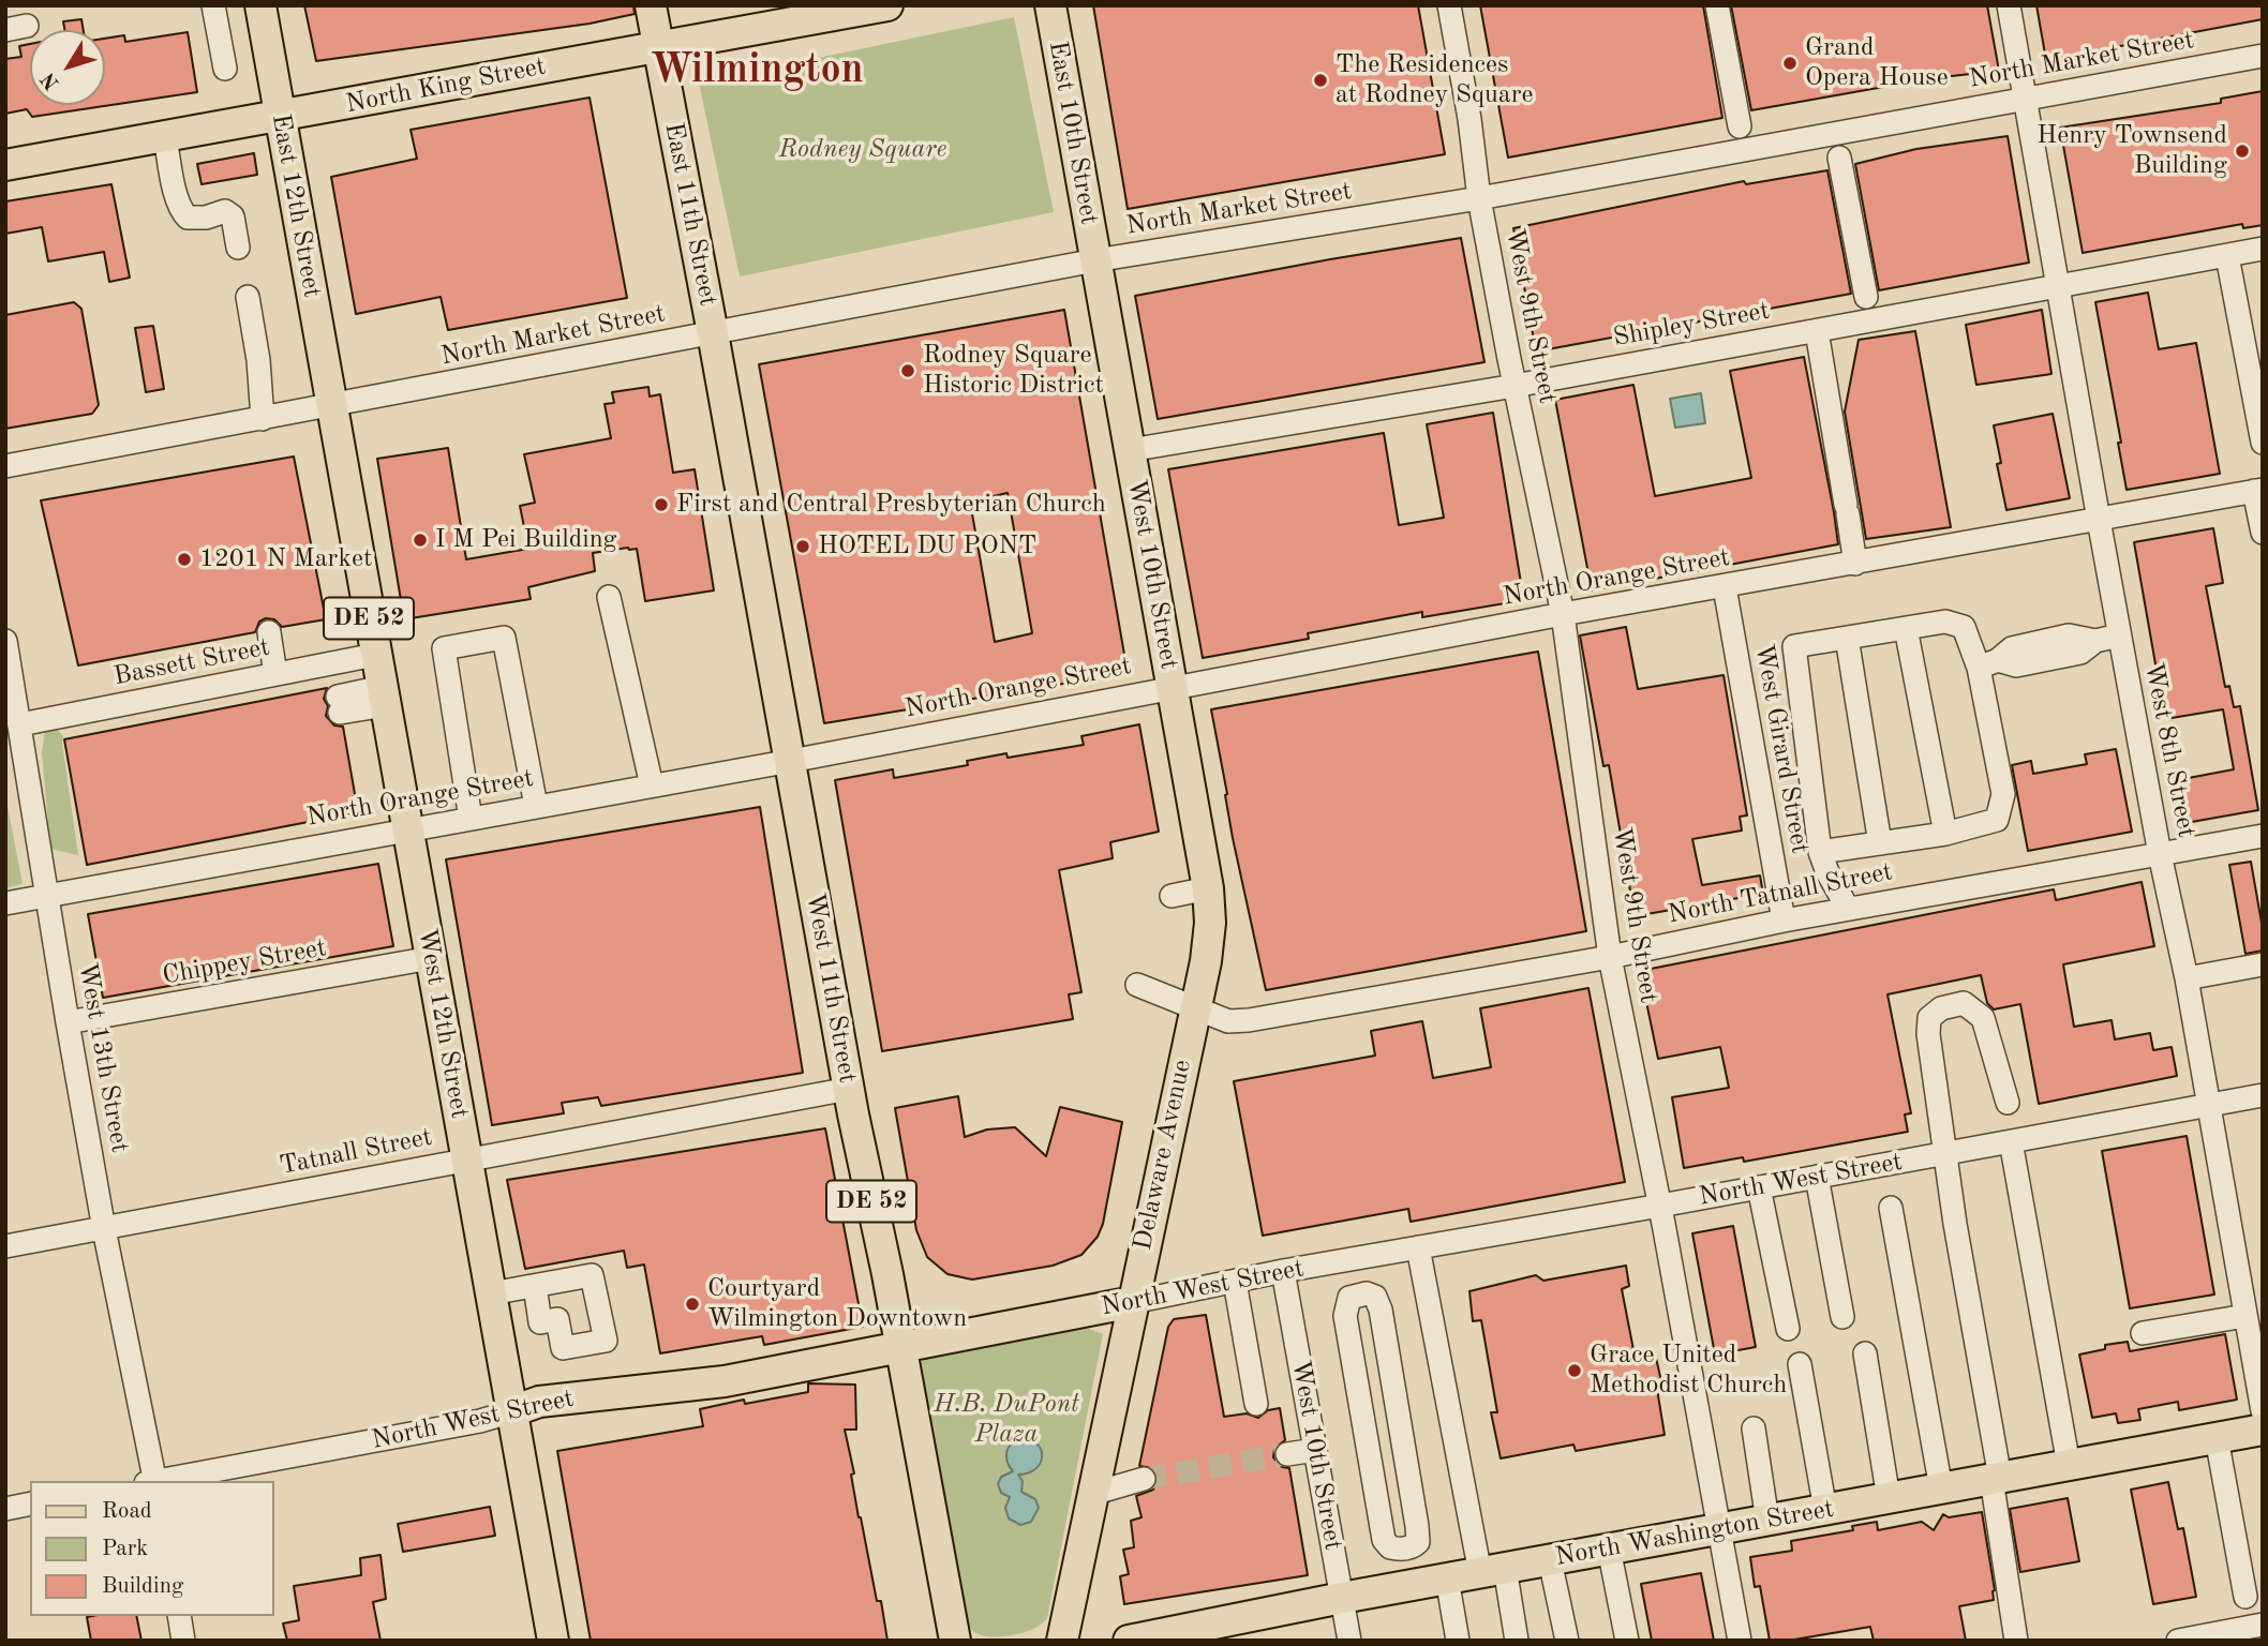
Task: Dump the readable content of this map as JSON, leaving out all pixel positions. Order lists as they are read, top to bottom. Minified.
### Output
{"streets":{"main road":["North King Street","East 10th Street","East 12th Street","East 11th Street","West 10th Street","DE 52","West 11th Street","West 12th Street","Delaware Avenue","North West Street","North Washington Street"],"street":["North Market Street","West 9th Street","Shipley Street","North Orange Street","Bassett Street","West Girard Street","West 8th Street","North Tatnall Street","Chippey Street","West 13th Street","Tatnall Street"]},"crossings":[["North Market Street","East 10th Street"],["North Market Street","East 12th Street"],["North Market Street","East 11th Street"],["North Market Street","West 9th Street"],["North Market Street","West 10th Street"],["North Market Street","West 8th Street"],["North Market Street","West 11th Street"],["North Market Street","West 12th Street"],["North King Street","East 12th Street"],["North King Street","East 11th Street"],["East 10th Street","West 10th Street"],["East 12th Street","West 12th Street"],["East 11th Street","West 11th Street"],["West 9th Street","Shipley Street"],["West 9th Street","North Orange Street"],["West 9th Street","North Tatnall Street"],["West 9th Street","North West Street"],["West 9th Street","North Washington Street"],["Shipley Street","West 10th Street"],["Shipley Street","West 8th Street"],["West 10th Street","North Orange Street"],["West 10th Street","Delaware Avenue"],["West 10th Street","North West Street"],["West 10th Street","North Washington Street"],["North Orange Street","West Girard Street"],["North Orange Street","West 8th Street"],["North Orange Street","West 11th Street"],["North Orange Street","West 12th Street"],["North Orange Street","West 13th Street"],["Bassett Street","West 12th Street"],["Bassett Street","West 13th Street"],["West Girard Street","North Tatnall Street"],["West 8th Street","North Tatnall Street"],["West 8th Street","North West Street"],["North Tatnall Street","Delaware Avenue"],["Chippey Street","West 12th Street"],["Chippey Street","West 13th Street"],["West 11th Street","Tatnall Street"],["West 11th Street","North West Street"],["West 12th Street","Tatnall Street"],["West 12th Street","North West Street"],["West 13th Street","Tatnall Street"],["Delaware Avenue","North West Street"]],"districts":["Wilmington"],"parks":["Rodney Square","H.B. DuPont Plaza"],"places":["Grand Opera House","The Residences at Rodney Square","Henry Townsend Building","Rodney Square Historic District","First and Central Presbyterian Church","I M Pei Building","HOTEL DU PONT","1201 N Market","Courtyard Wilmington Downtown","Grace United Methodist Church"],"legend":["Road","Park","Building"],"north":"bottom left"}
